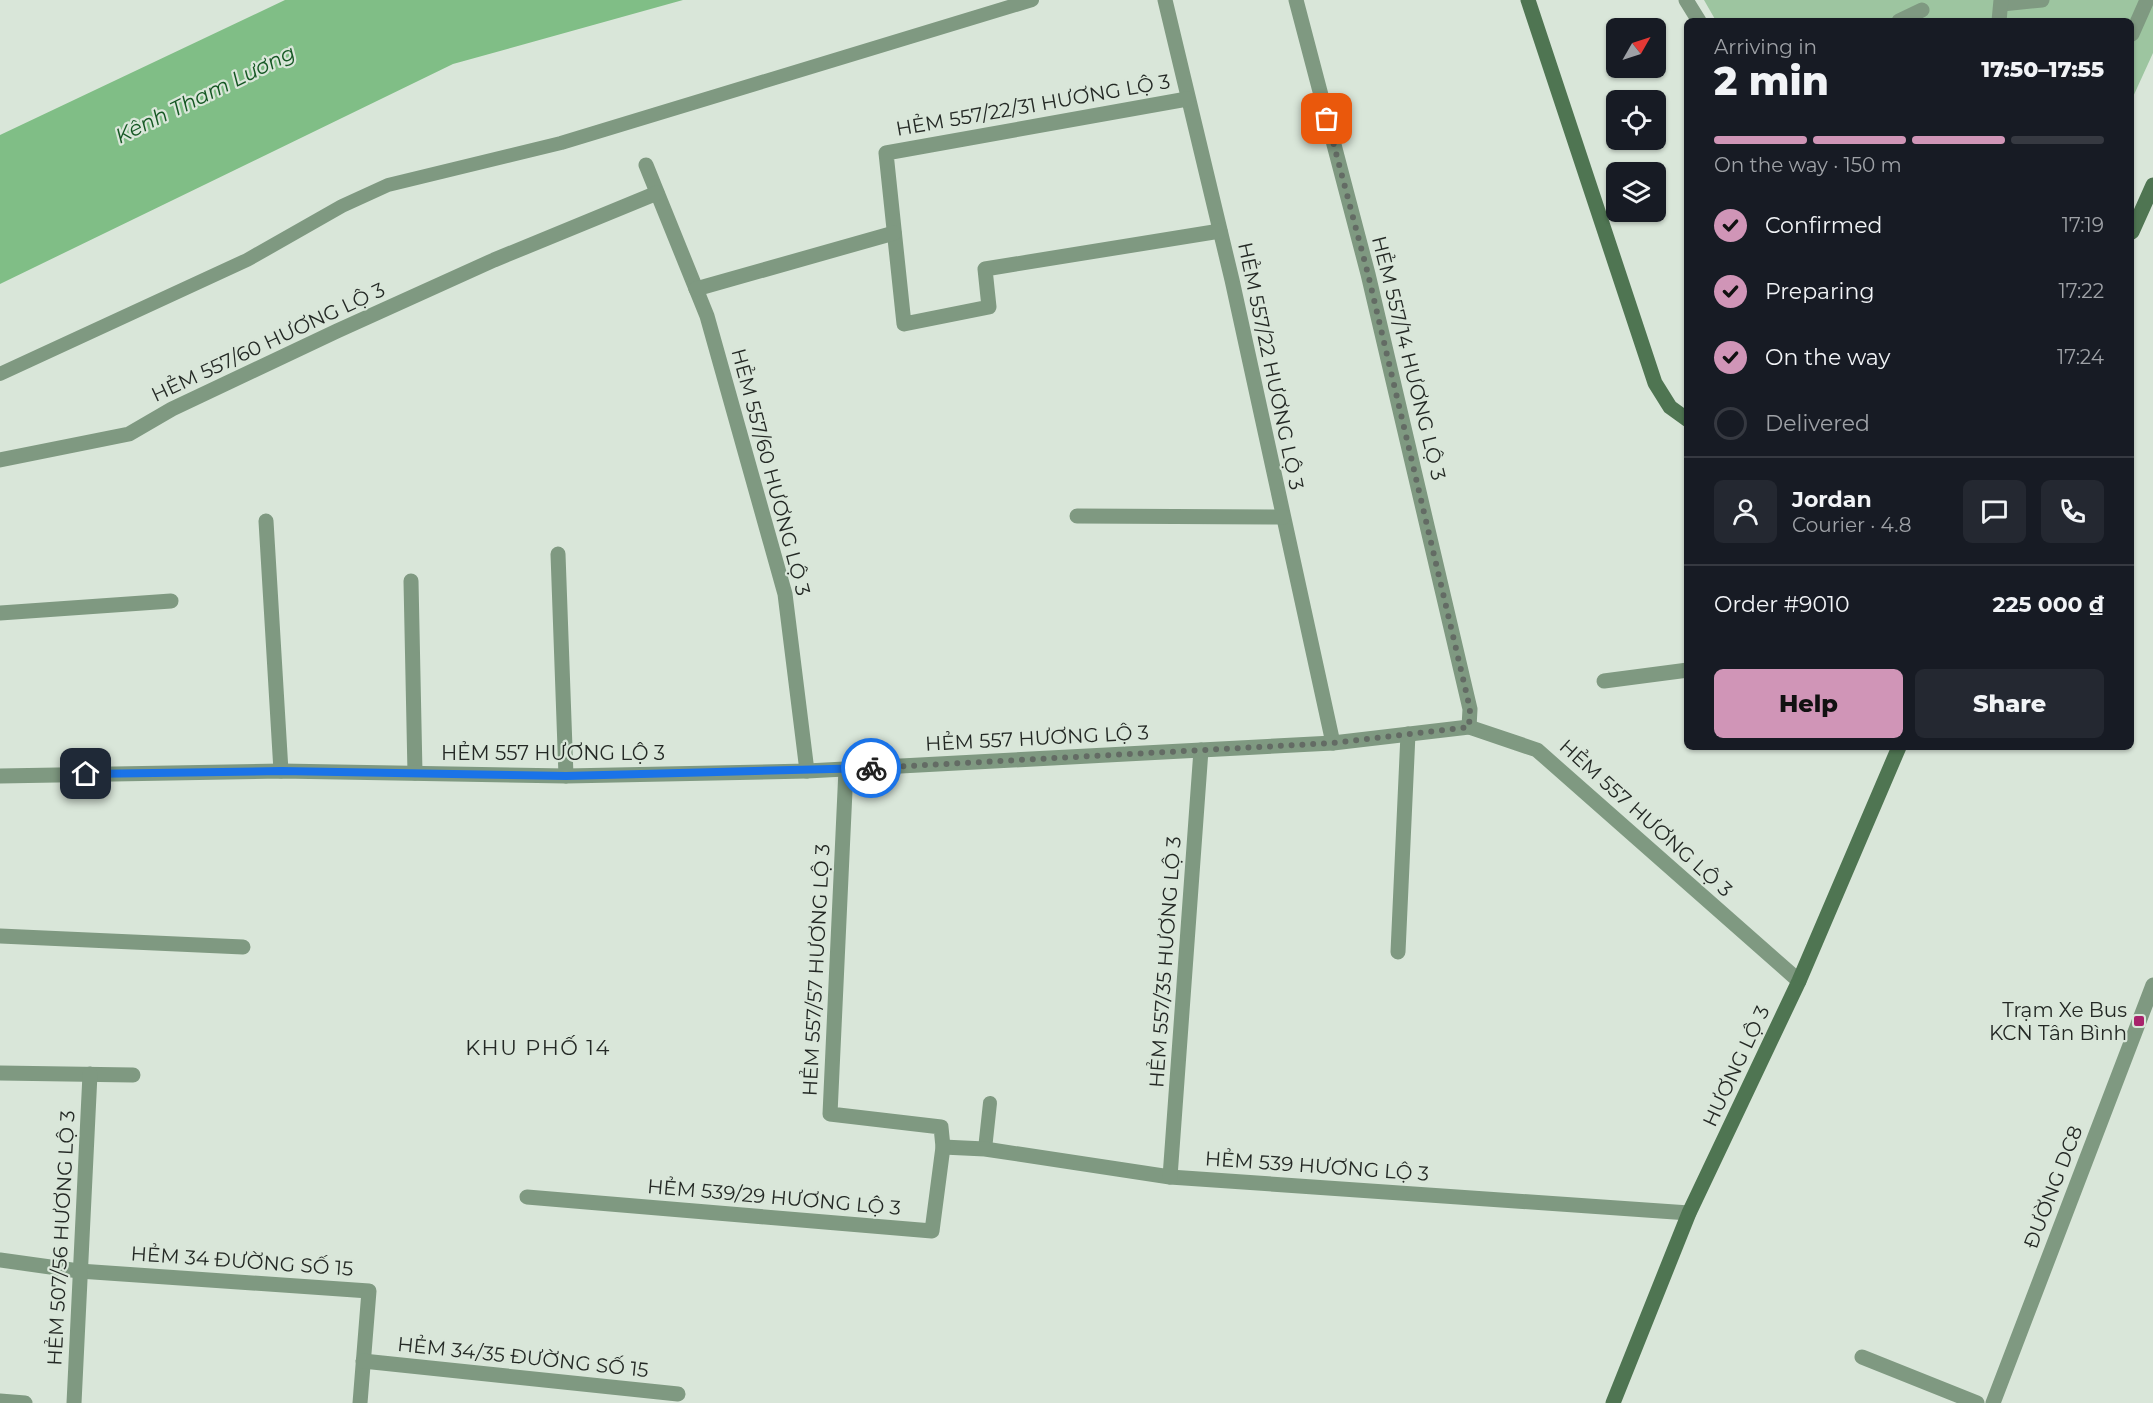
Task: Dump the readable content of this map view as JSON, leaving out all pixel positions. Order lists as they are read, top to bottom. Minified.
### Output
{"streets":{"street":["HẺM 557/22/31 HƯƠNG LỘ 3","HẺM 557/60 HƯƠNG LỘ 3","HẺM 557/14 HƯƠNG LỘ 3","HẺM 557/22 HƯƠNG LỘ 3","HẺM 557 HƯƠNG LỘ 3","HẺM 557/35 HƯƠNG LỘ 3","HẺM 557/57 HƯƠNG LỘ 3","HƯƠNG LỘ 3","HẺM 539 HƯƠNG LỘ 3","ĐƯỜNG DC8","HẺM 539/29 HƯƠNG LỘ 3","HẺM 507/56 HƯƠNG LỘ 3","HẺM 34 ĐƯỜNG SỐ 15","HẺM 34/35 ĐƯỜNG SỐ 15"]},"crossings":[["HẺM 557/22/31 HƯƠNG LỘ 3","HẺM 557/22 HƯƠNG LỘ 3"],["HẺM 557/60 HƯƠNG LỘ 3","HẺM 557 HƯƠNG LỘ 3"],["HẺM 557/14 HƯƠNG LỘ 3","HẺM 557 HƯƠNG LỘ 3"],["HẺM 557/22 HƯƠNG LỘ 3","HẺM 557 HƯƠNG LỘ 3"],["HẺM 557 HƯƠNG LỘ 3","HẺM 557/35 HƯƠNG LỘ 3"],["HẺM 557 HƯƠNG LỘ 3","HẺM 557/57 HƯƠNG LỘ 3"],["HẺM 557 HƯƠNG LỘ 3","HƯƠNG LỘ 3"],["HẺM 557/35 HƯƠNG LỘ 3","HẺM 539 HƯƠNG LỘ 3"],["HẺM 557/57 HƯƠNG LỘ 3","HẺM 539 HƯƠNG LỘ 3"],["HẺM 557/57 HƯƠNG LỘ 3","HẺM 539/29 HƯƠNG LỘ 3"],["HƯƠNG LỘ 3","HẺM 539 HƯƠNG LỘ 3"],["HẺM 539 HƯƠNG LỘ 3","HẺM 539/29 HƯƠNG LỘ 3"],["HẺM 507/56 HƯƠNG LỘ 3","HẺM 34 ĐƯỜNG SỐ 15"],["HẺM 34 ĐƯỜNG SỐ 15","HẺM 34/35 ĐƯỜNG SỐ 15"]],"districts":["KHU PHỐ 14"],"water":["Kênh Tham Lương"],"places":{"transit":["Trạm Xe Bus KCN Tân Bình"]},"north":"top right","page":{"heading":["2 min","Arriving in","17:50–17:55"],"panel":["Jordan","Courier · 4.8","Order #9010","225 000 ₫"],"bar":"On the way · 150 m","list":[["Confirmed","17:19"],["Preparing","17:22"],["On the way","17:24"],"Delivered"],"buttons":["Help","Share"]}}
